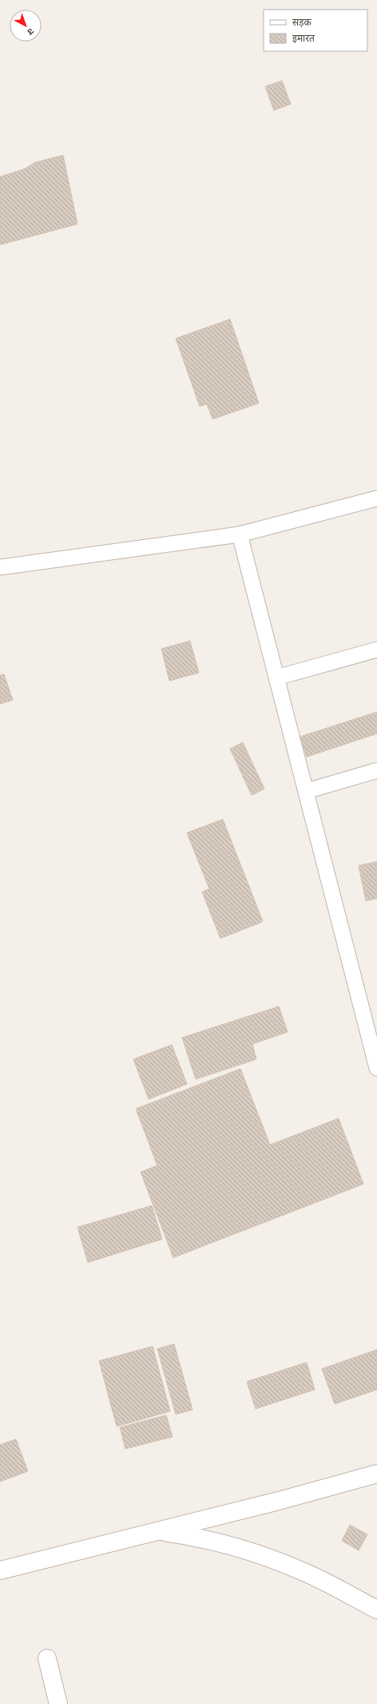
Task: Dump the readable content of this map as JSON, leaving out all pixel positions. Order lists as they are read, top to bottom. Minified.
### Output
{"legend":["सड़क","इमारत"],"north":"bottom right"}
